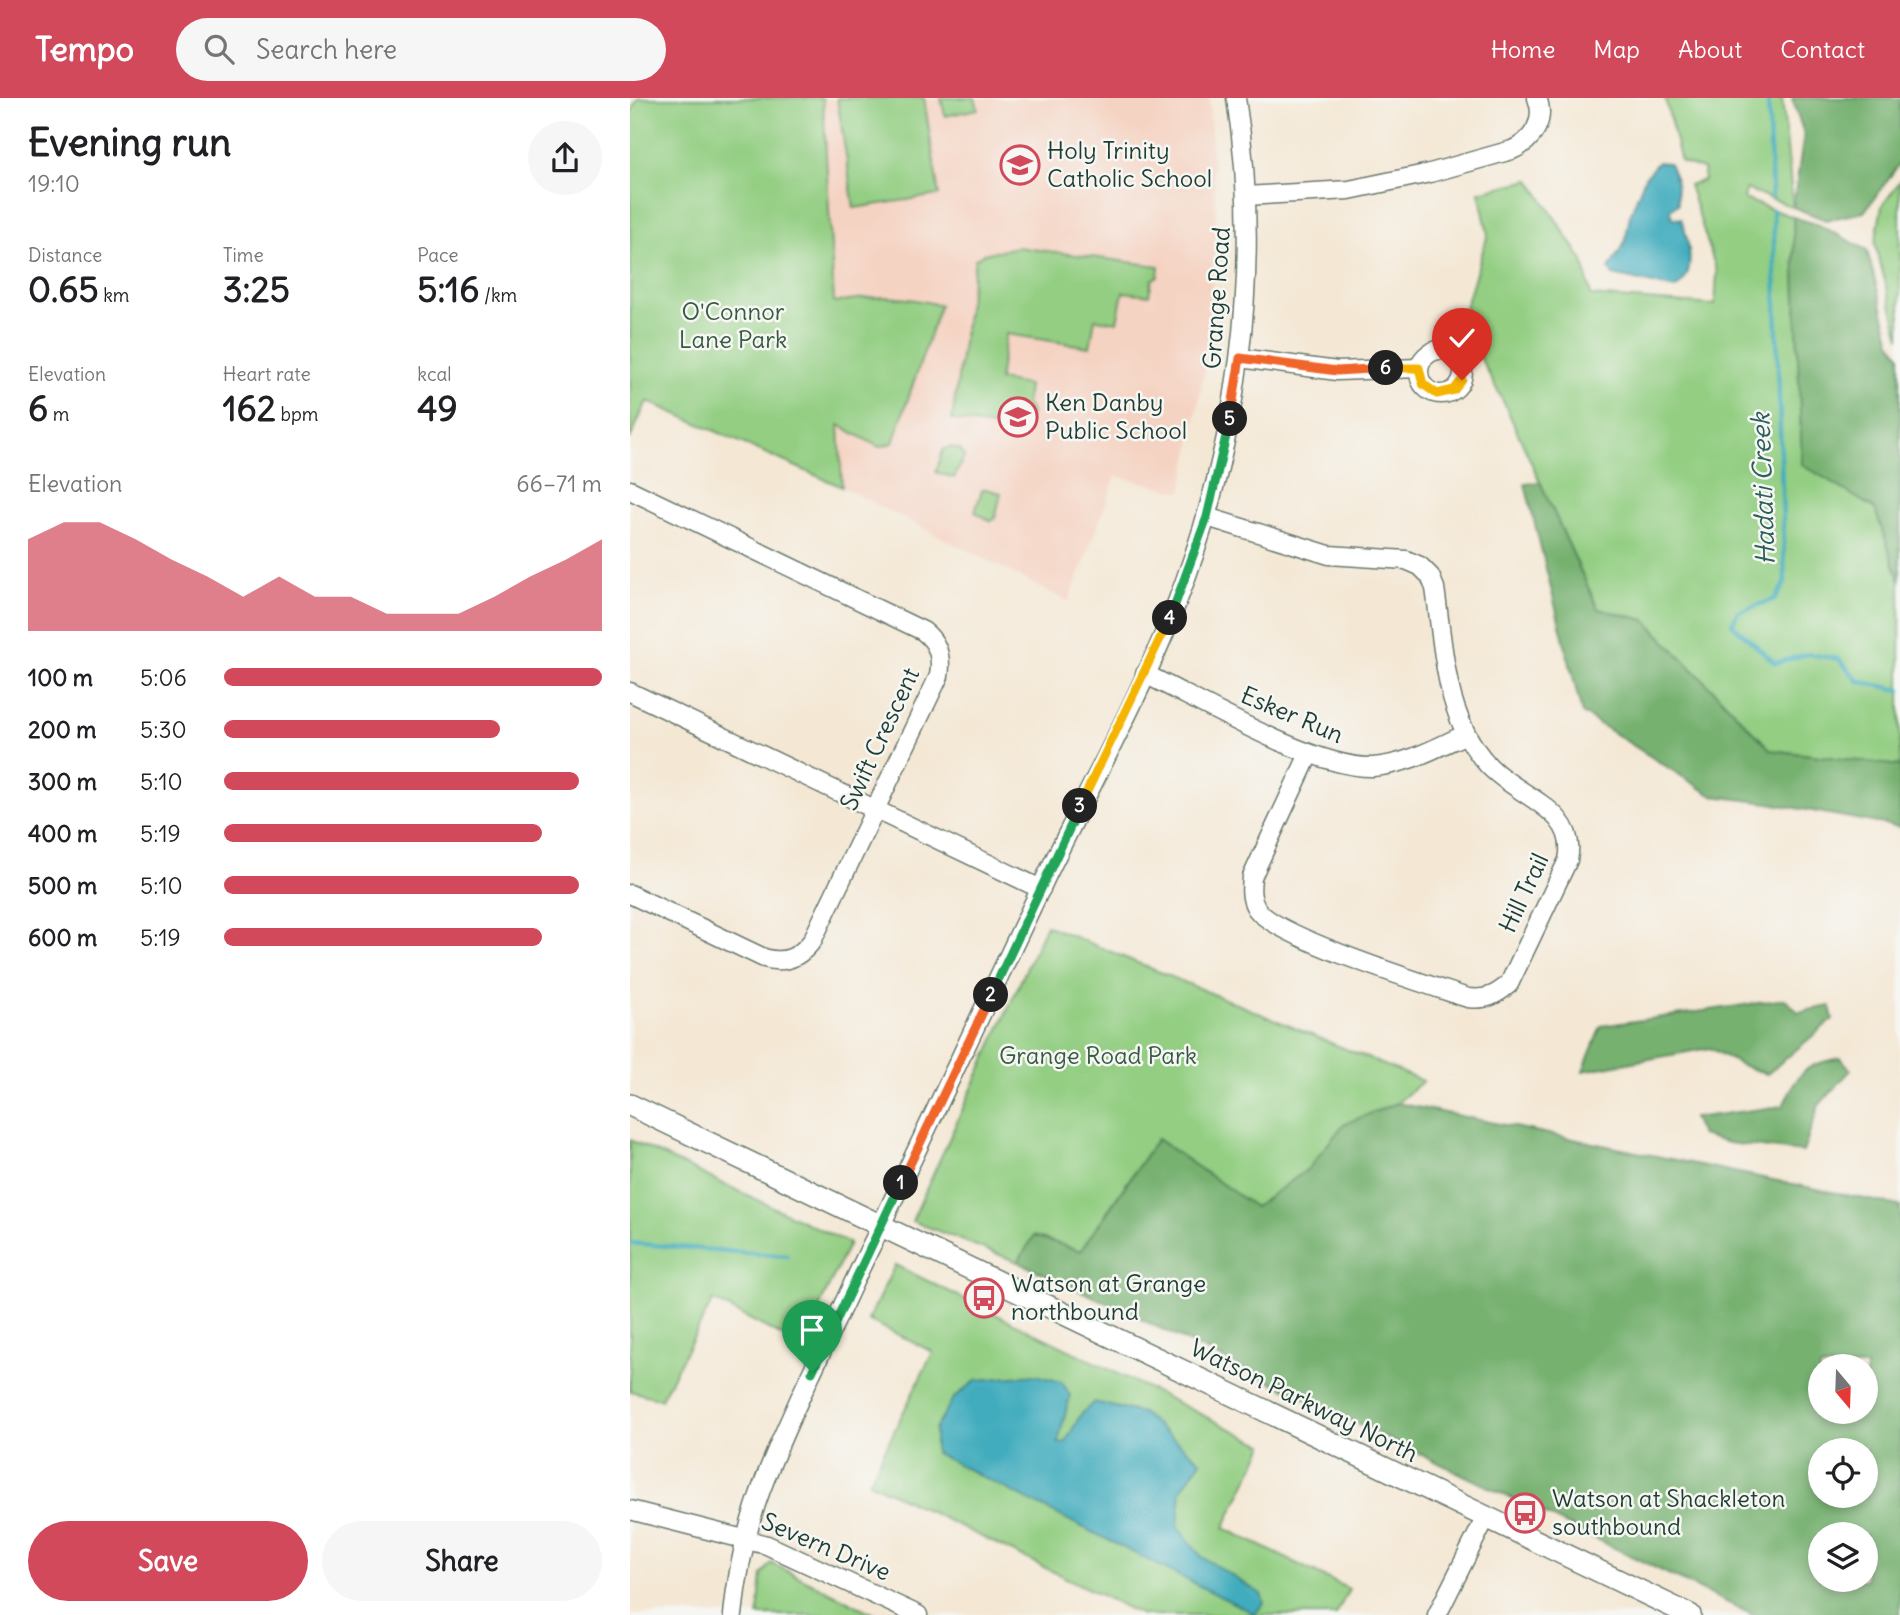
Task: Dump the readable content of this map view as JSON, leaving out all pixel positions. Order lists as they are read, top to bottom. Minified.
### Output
{"streets":{"main road":["Watson Parkway North"],"street":["Grange Road","Esker Run","Swift Crescent","Hill Trail","Severn Drive"]},"crossings":[["Grange Road","Esker Run"],["Grange Road","Hill Trail"],["Grange Road","Watson Parkway North"],["Grange Road","Severn Drive"],["Esker Run","Hill Trail"]],"water":["Hadati Creek"],"parks":["O'Connor Lane Park","Grange Road Park"],"places":{"school or university":["Holy Trinity Catholic School","Ken Danby Public School"],"bus stop":["Watson at Grange northbound","Watson at Shackleton southbound"]},"north":"bottom","page":{"header":"Tempo","search":"Search here","nav":["Home","Map","About","Contact"],"heading":["Evening run","19:10"],"stats":[["Distance","0.65 km"],["Time","3:25"],["Pace","5:16 /km"],["Elevation","6 m"],["Heart rate","162 bpm"],["kcal","49"]],"pins":["6","5","4","3","2","1"],"chart":["Elevation","66–71 m"],"list":[{"name":"100 m","note":"5:06"},{"name":"200 m","note":"5:30"},{"name":"300 m","note":"5:10"},{"name":"400 m","note":"5:19"},{"name":"500 m","note":"5:10"},{"name":"600 m","note":"5:19"}],"buttons":["Save","Share"]}}
